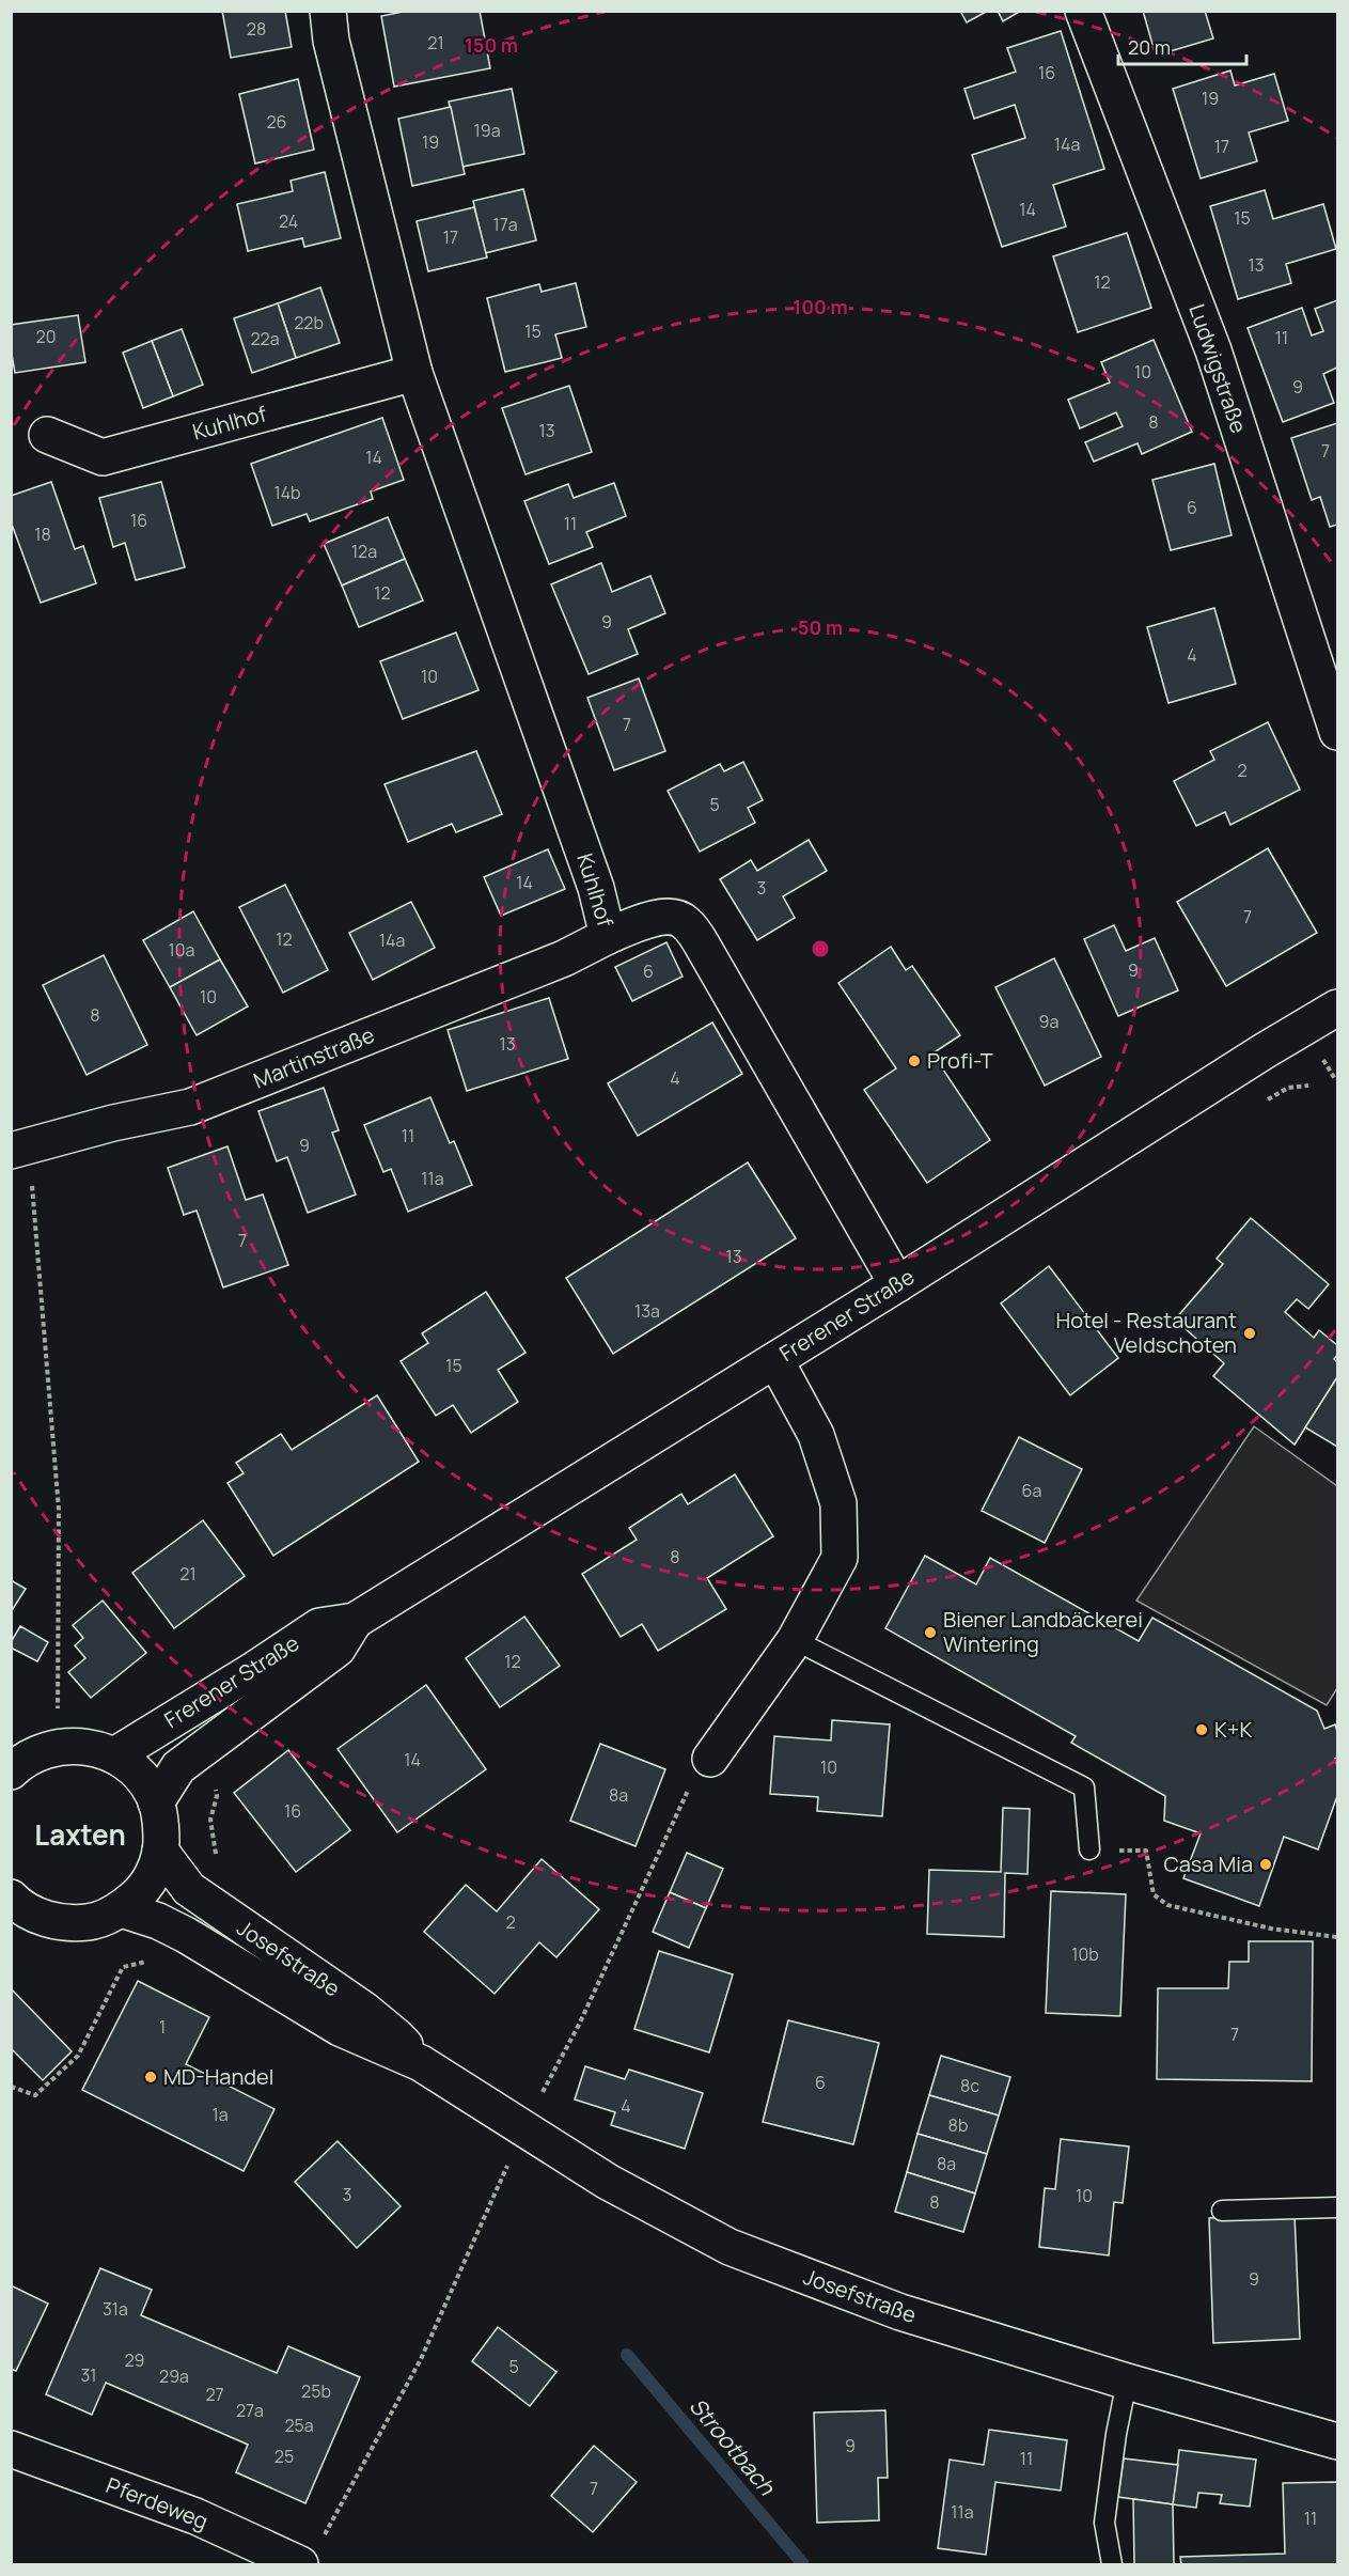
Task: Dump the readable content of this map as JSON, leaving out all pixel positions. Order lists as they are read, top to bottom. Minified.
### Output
{"streets":{"street":["Ludwigstraße","Kuhlhof","Martinstraße","Frerener Straße","Josefstraße","Pferdeweg"]},"crossings":[["Kuhlhof","Martinstraße"],["Kuhlhof","Frerener Straße"]],"districts":["Laxten"],"water":["Strootbach"],"places":["Profi-T","Hotel - Restaurant Veldschoten","Biener Landbäckerei Wintering","K+K","Casa Mia","MD-Handel"],"house_numbers":["28","21","16","19","26","19a","19","14a","17","14","15","24","17a","17","13","12","22b","15","20","11","22a","10","9","8","13","7","14","14b","6","16","11","18","12a","12","9","4","10","7","2","5","14","3","7","12","14a","10a","9","6","10","8","9a","13","4","11","9","11a","7","13","13a","15","6a","8","21","12","14","10","8a","16","2","10b","1","7","6","8c","4","1a","8b","8a","3","10","8","9","31a","29","5","31","29a","25b","27","27a","25a","9","25","11","7","11a","11"],"scale_bar":"20 m","rings":["150 m","100 m","50 m"]}
